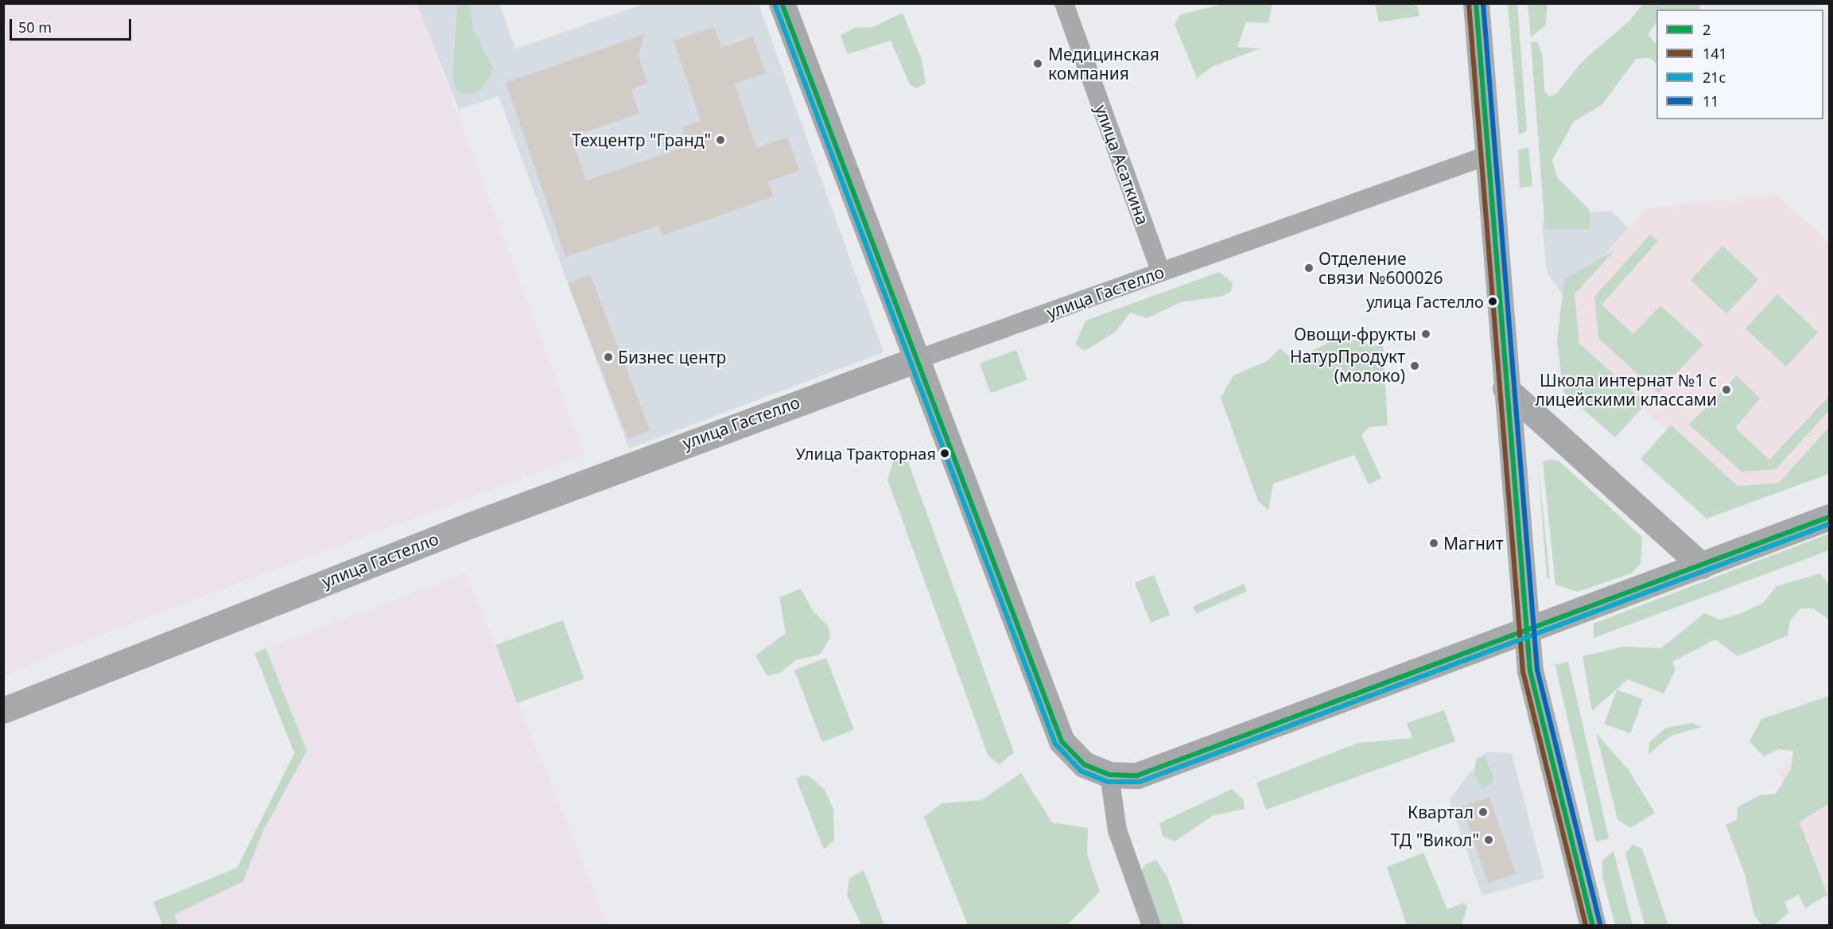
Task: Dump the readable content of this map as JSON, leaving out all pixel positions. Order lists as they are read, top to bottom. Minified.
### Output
{"streets":{"main road":["улица Гастелло"],"street":["улица Асаткина"]},"crossings":[["улица Асаткина","улица Гастелло"]],"places":["Медицинская компания","Техцентр \"Гранд\"","Отделение связи №600026","улица Гастелло","Овощи-фрукты","Бизнес центр","НатурПродукт (молоко)","Школа интернат №1 с лицейскими классами","Улица Тракторная","Магнит","Квартал","ТД \"Викол\""],"lines":["transit line 2","transit line 11","transit line 141","transit line 21с"],"legend":["2","141","21с","11"],"scale_bar":"50 m"}
